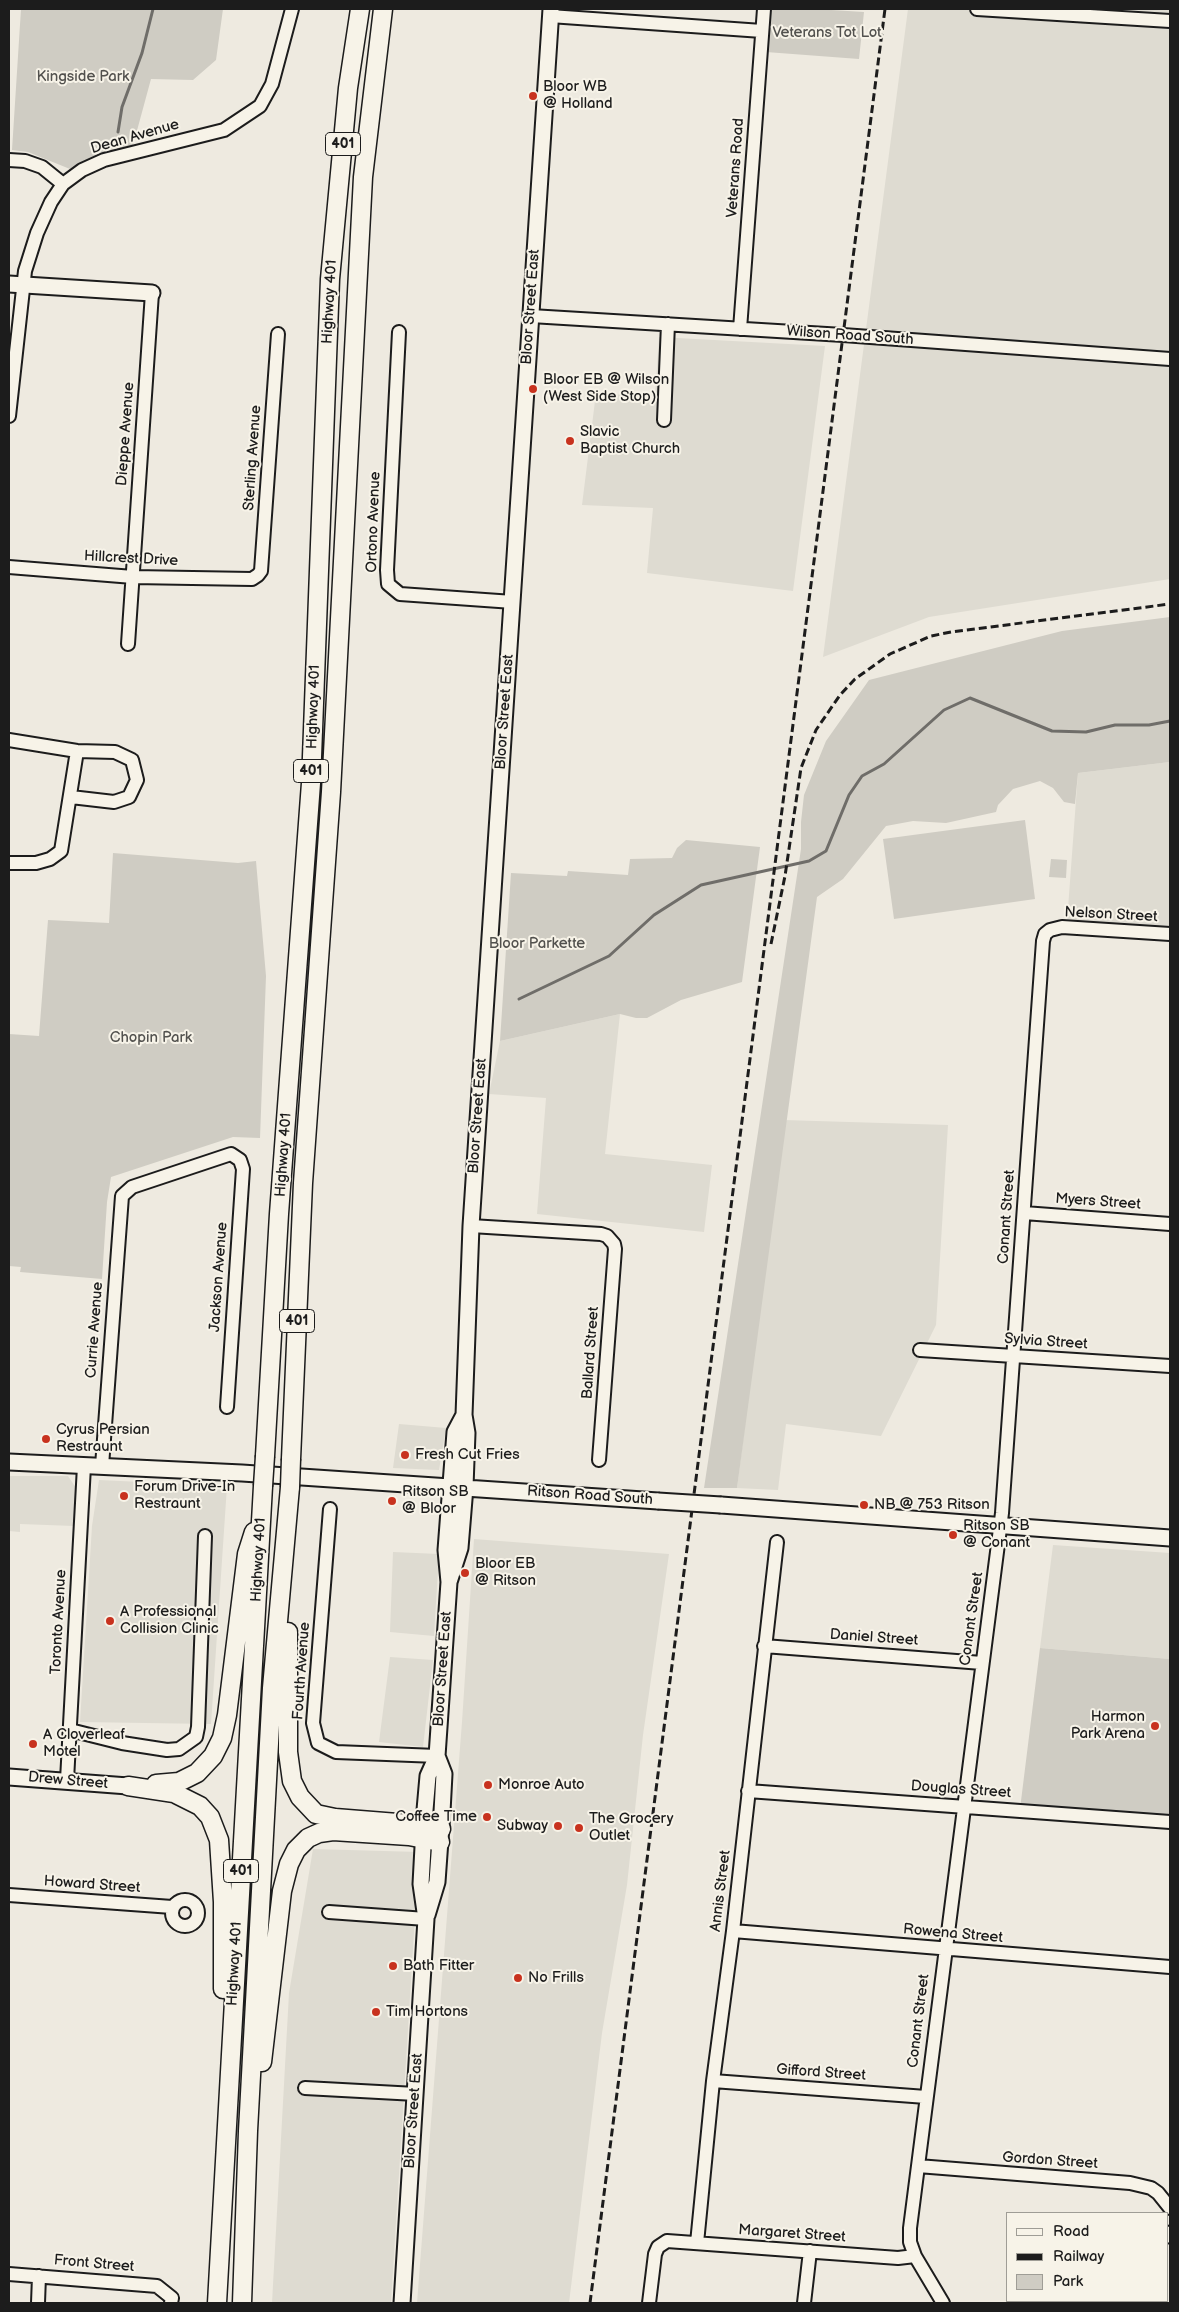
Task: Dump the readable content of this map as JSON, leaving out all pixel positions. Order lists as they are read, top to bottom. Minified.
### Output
{"streets":{"highway":["401","Highway 401"],"main road":["Bloor Street East","Ritson Road South","Drew Street"],"street":["Dean Avenue","Veterans Road","Wilson Road South","Dieppe Avenue","Sterling Avenue","Ortono Avenue","Hillcrest Drive","Nelson Street","Myers Street","Conant Street","Jackson Avenue","Currie Avenue","Sylvia Street","Ballard Street","Toronto Avenue","Daniel Street","Fourth Avenue","Douglas Street","Howard Street","Annis Street","Rowena Street","Gifford Street","Gordon Street","Margaret Street","Front Street"]},"crossings":[["Veterans Road","Wilson Road South"],["Bloor Street East","Wilson Road South"],["Bloor Street East","Ortono Avenue"],["Bloor Street East","Ballard Street"],["Bloor Street East","Ritson Road South"],["Bloor Street East","Fourth Avenue"],["Dieppe Avenue","Hillcrest Drive"],["Sterling Avenue","Hillcrest Drive"],["Nelson Street","Conant Street"],["Myers Street","Conant Street"],["Conant Street","Sylvia Street"],["Conant Street","Ritson Road South"],["Conant Street","Daniel Street"],["Conant Street","Douglas Street"],["Conant Street","Rowena Street"],["Conant Street","Gifford Street"],["Conant Street","Gordon Street"],["Conant Street","Margaret Street"],["Jackson Avenue","Currie Avenue"],["Currie Avenue","Ritson Road South"],["Ritson Road South","Toronto Avenue"],["Toronto Avenue","Drew Street"],["Daniel Street","Annis Street"],["Douglas Street","Annis Street"],["Annis Street","Rowena Street"],["Annis Street","Gifford Street"],["Annis Street","Margaret Street"]],"parks":["Veterans Tot Lot","Kingside Park","Bloor Parkette","Chopin Park"],"places":["Bloor WB @ Holland","Bloor EB @ Wilson (West Side Stop)","Slavic Baptist Church","Cyrus Persian Restraunt","Fresh Cut Fries","Forum Drive-In Restraunt","Ritson SB @ Bloor","NB @ 753 Ritson","Ritson SB @ Conant","Bloor EB @ Ritson","A Professional Collision Clinic","Harmon Park Arena","A Cloverleaf Motel","Monroe Auto","Coffee Time","Subway","The Grocery Outlet","Bath Fitter","No Frills","Tim Hortons"],"legend":["Road","Railway","Park"]}
